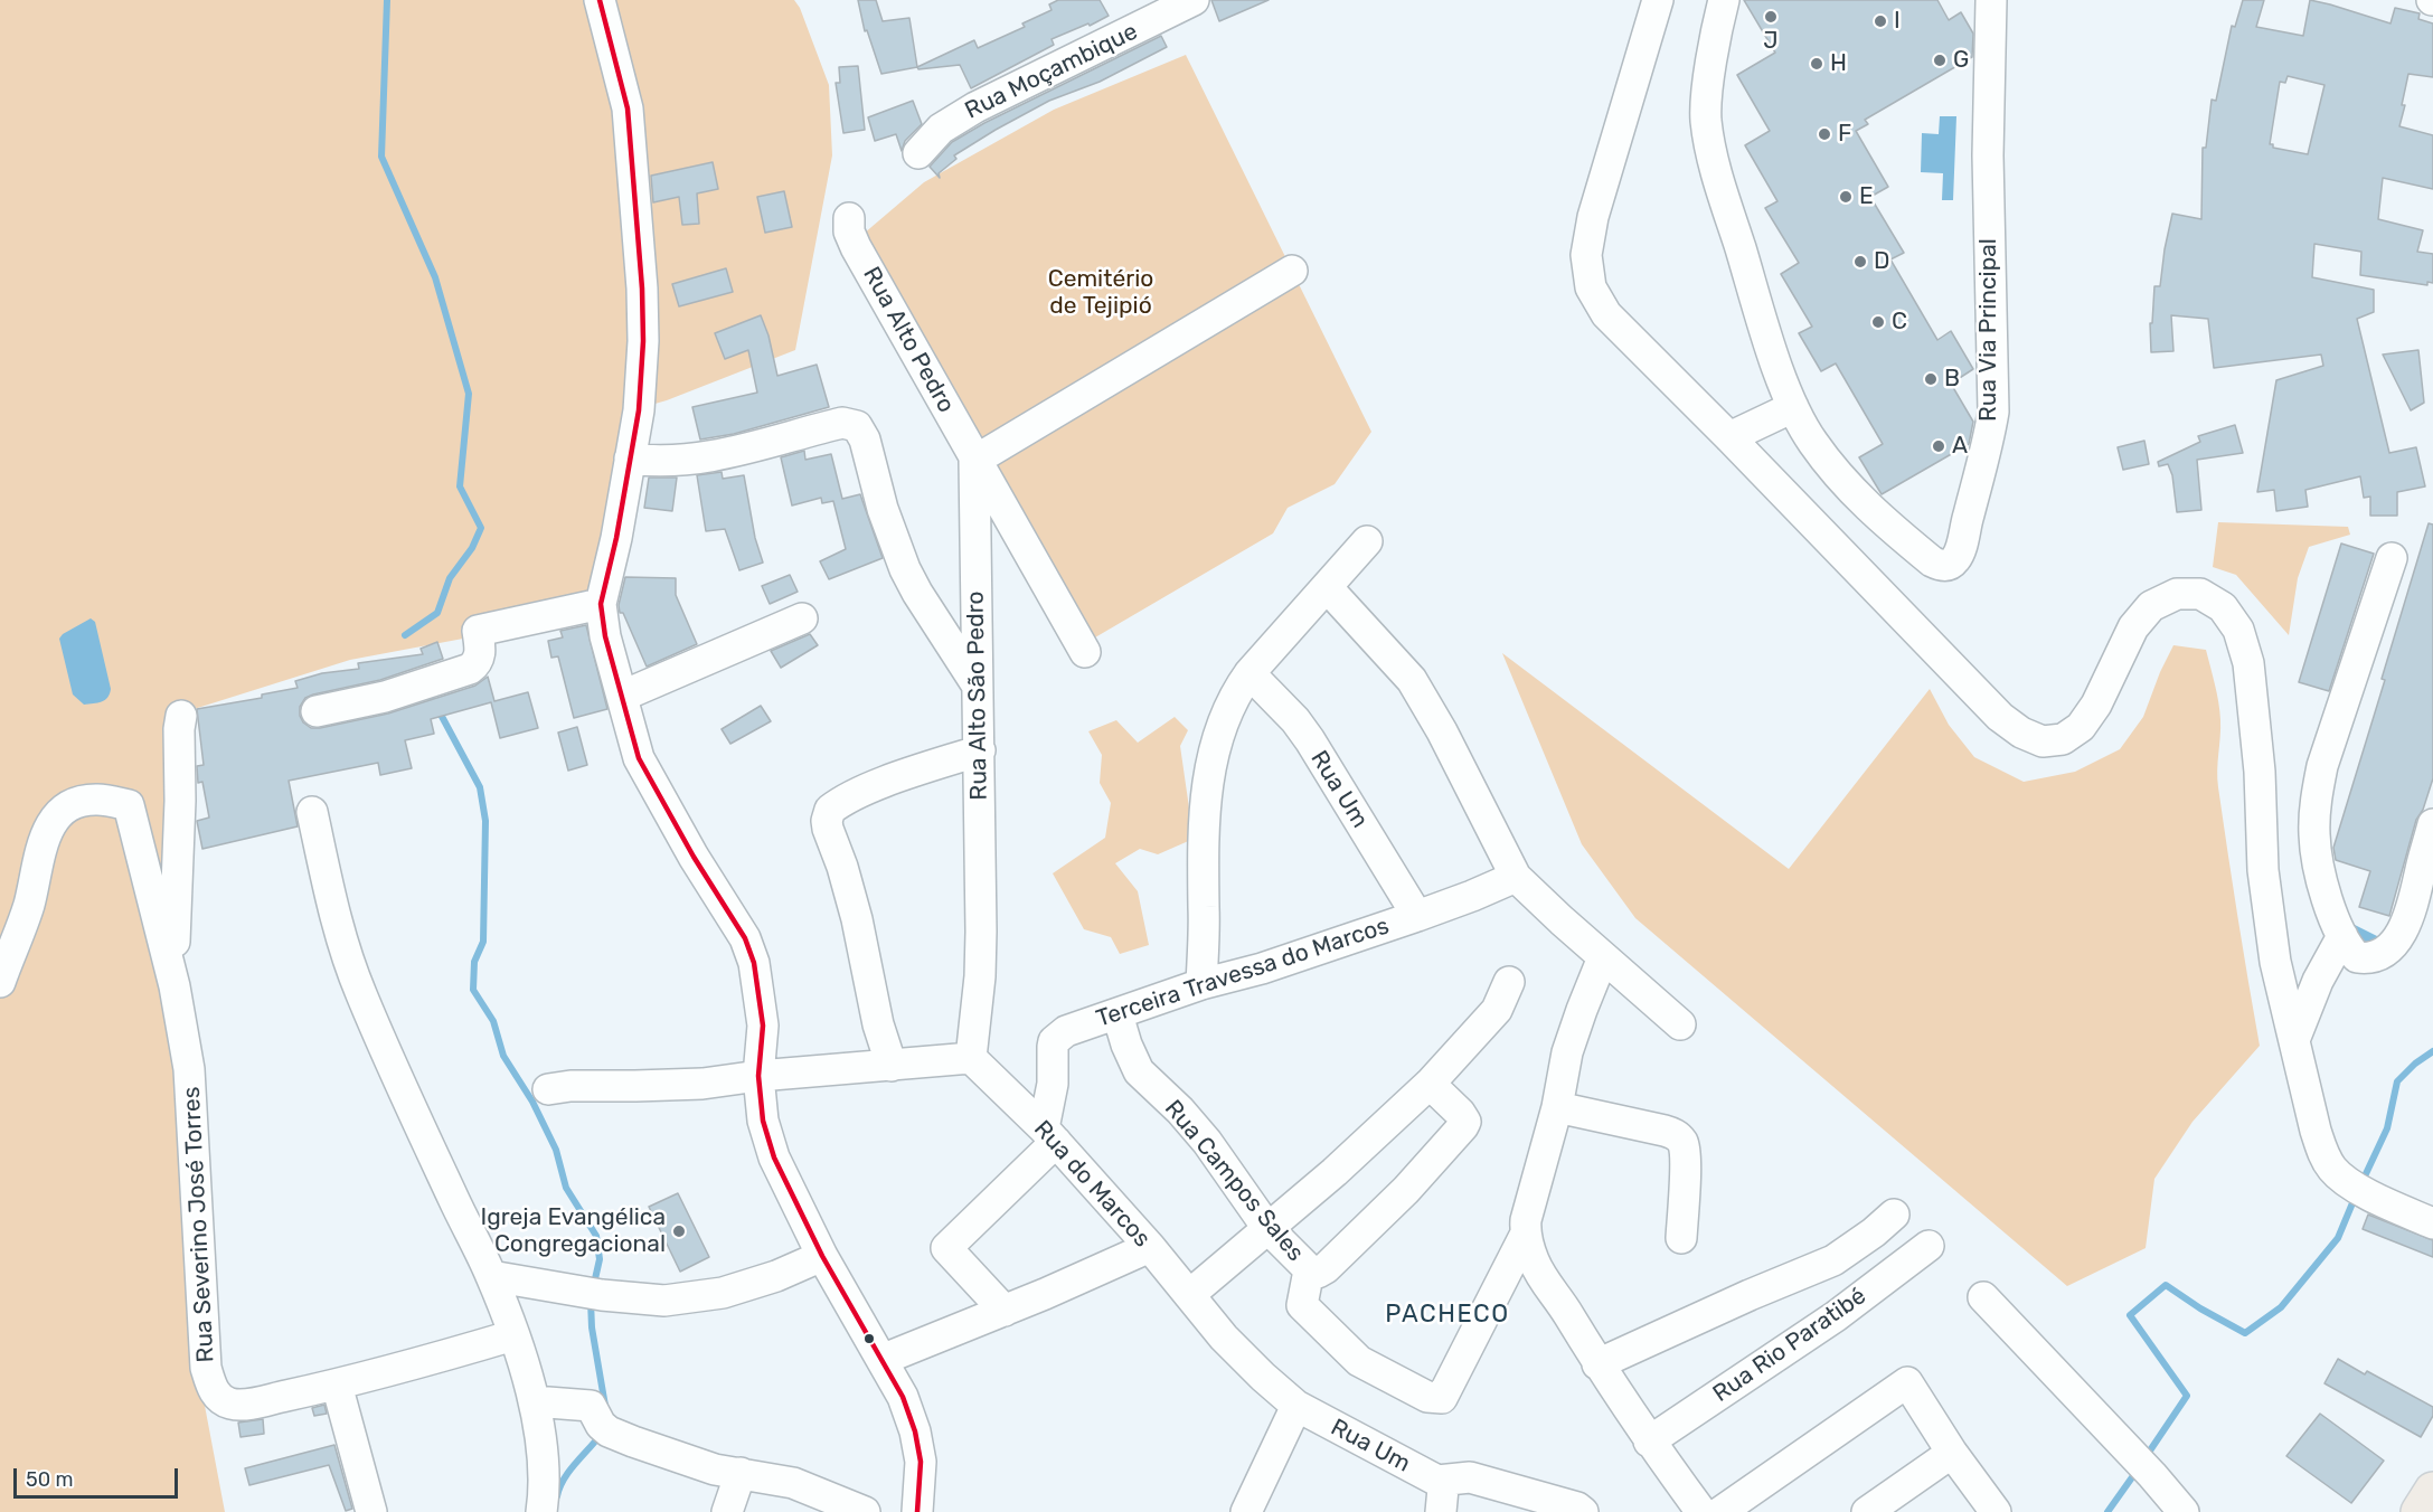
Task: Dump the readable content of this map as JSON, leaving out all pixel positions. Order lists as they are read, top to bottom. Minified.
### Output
{"streets":{"street":["Rua Moçambique","Rua Via Principal","Rua Alto Pedro","Rua Alto São Pedro","Rua Um","Terceira Travessa do Marcos","Rua Campos Sales","Rua do Marcos","Rua Severino José Torres","Rua Rio Paratibé"]},"crossings":[["Rua Alto Pedro","Rua Alto São Pedro"],["Rua Alto São Pedro","Rua do Marcos"],["Rua Um","Terceira Travessa do Marcos"],["Rua Um","Rua do Marcos"],["Terceira Travessa do Marcos","Rua Campos Sales"],["Terceira Travessa do Marcos","Rua do Marcos"]],"districts":["PACHECO"],"parks":["Cemitério de Tejipió"],"places":["J","I","G","H","F","E","D","C","B","A","Igreja Evangélica Congregacional"],"scale_bar":"50 m"}
